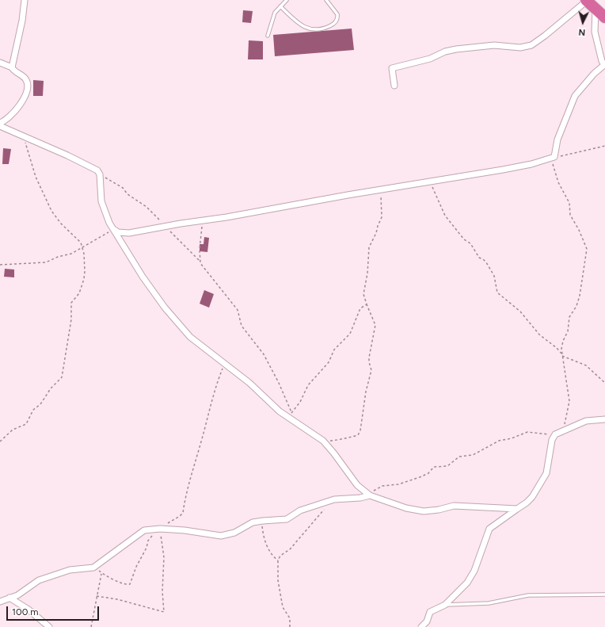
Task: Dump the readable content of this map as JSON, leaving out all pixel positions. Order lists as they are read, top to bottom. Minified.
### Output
{"scale_bar":"100 m","north":"bottom"}
